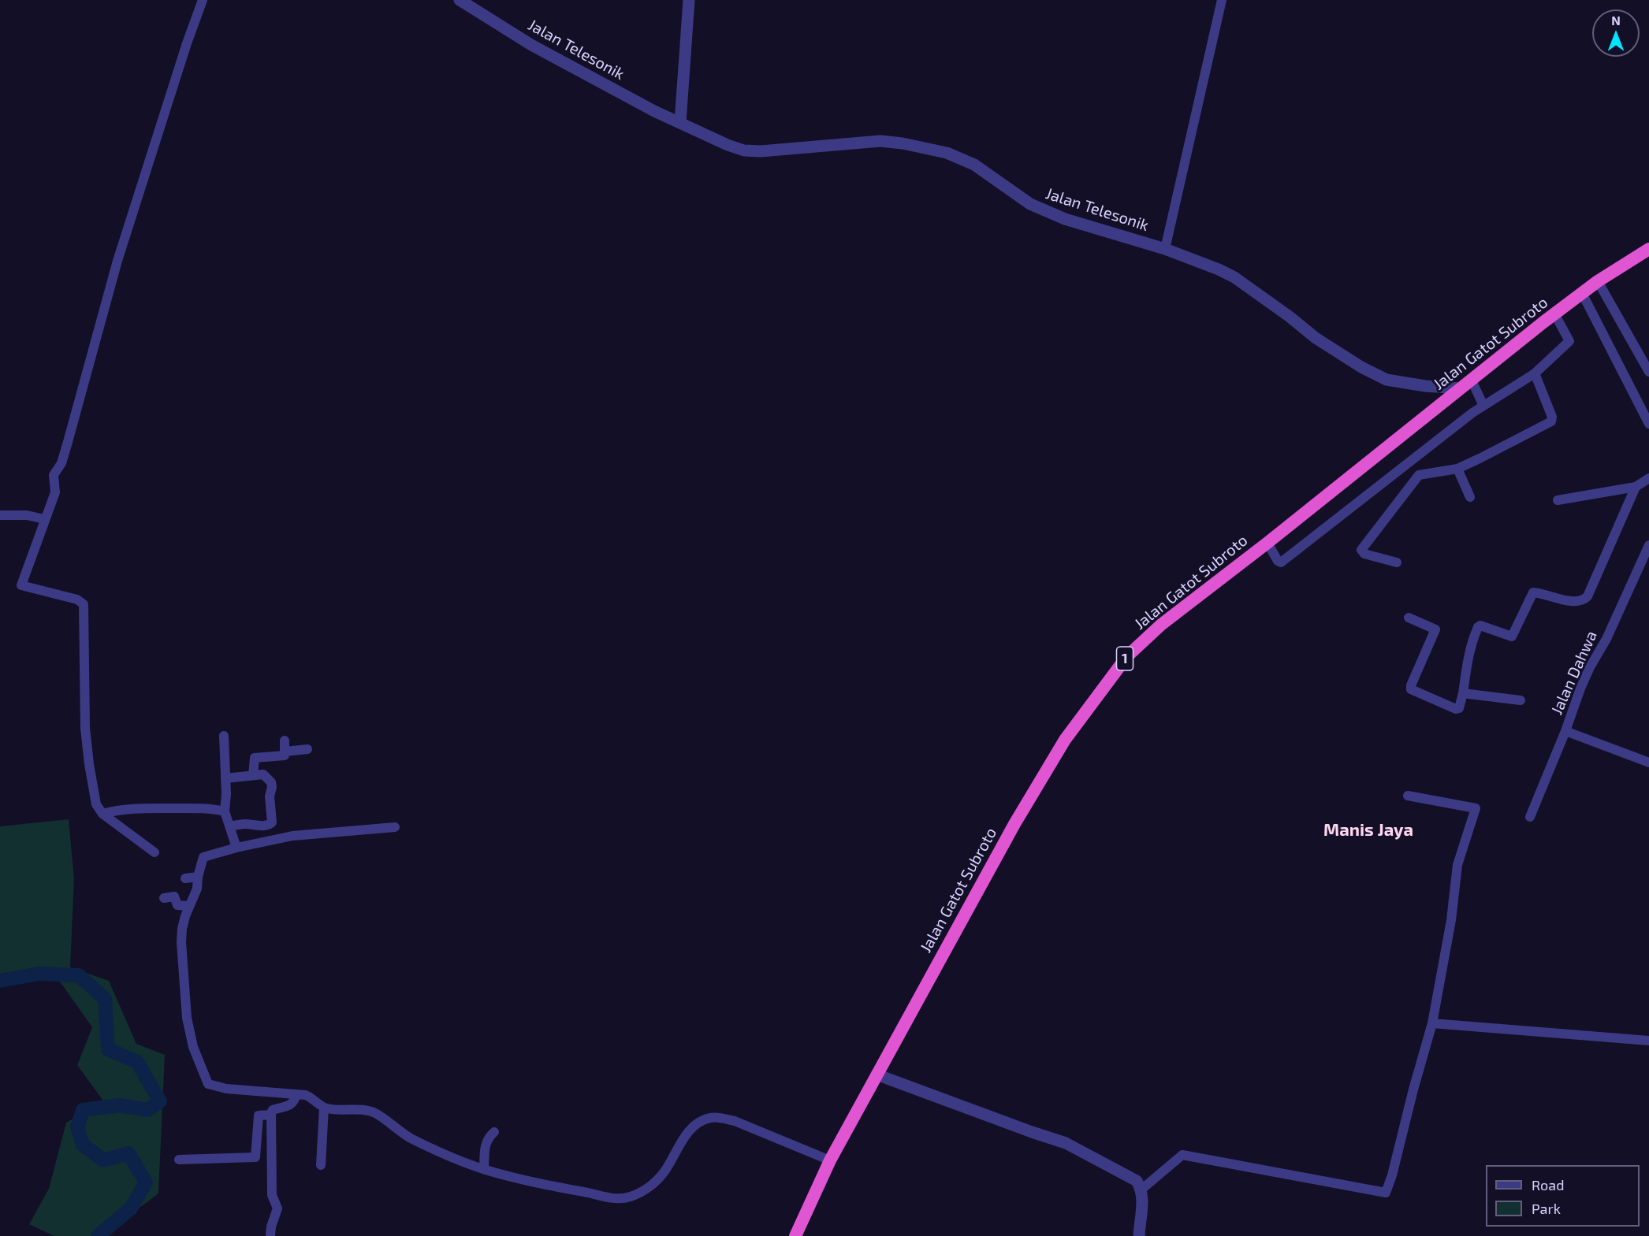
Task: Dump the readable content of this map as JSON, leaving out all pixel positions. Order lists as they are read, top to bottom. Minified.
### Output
{"streets":{"highway":["Jalan Gatot Subroto","1"],"street":["Jalan Telesonik","Jalan Dahwa"]},"crossings":[["Jalan Telesonik","Jalan Gatot Subroto"]],"districts":["Manis Jaya"],"legend":["Road","Park"],"north":"top"}
